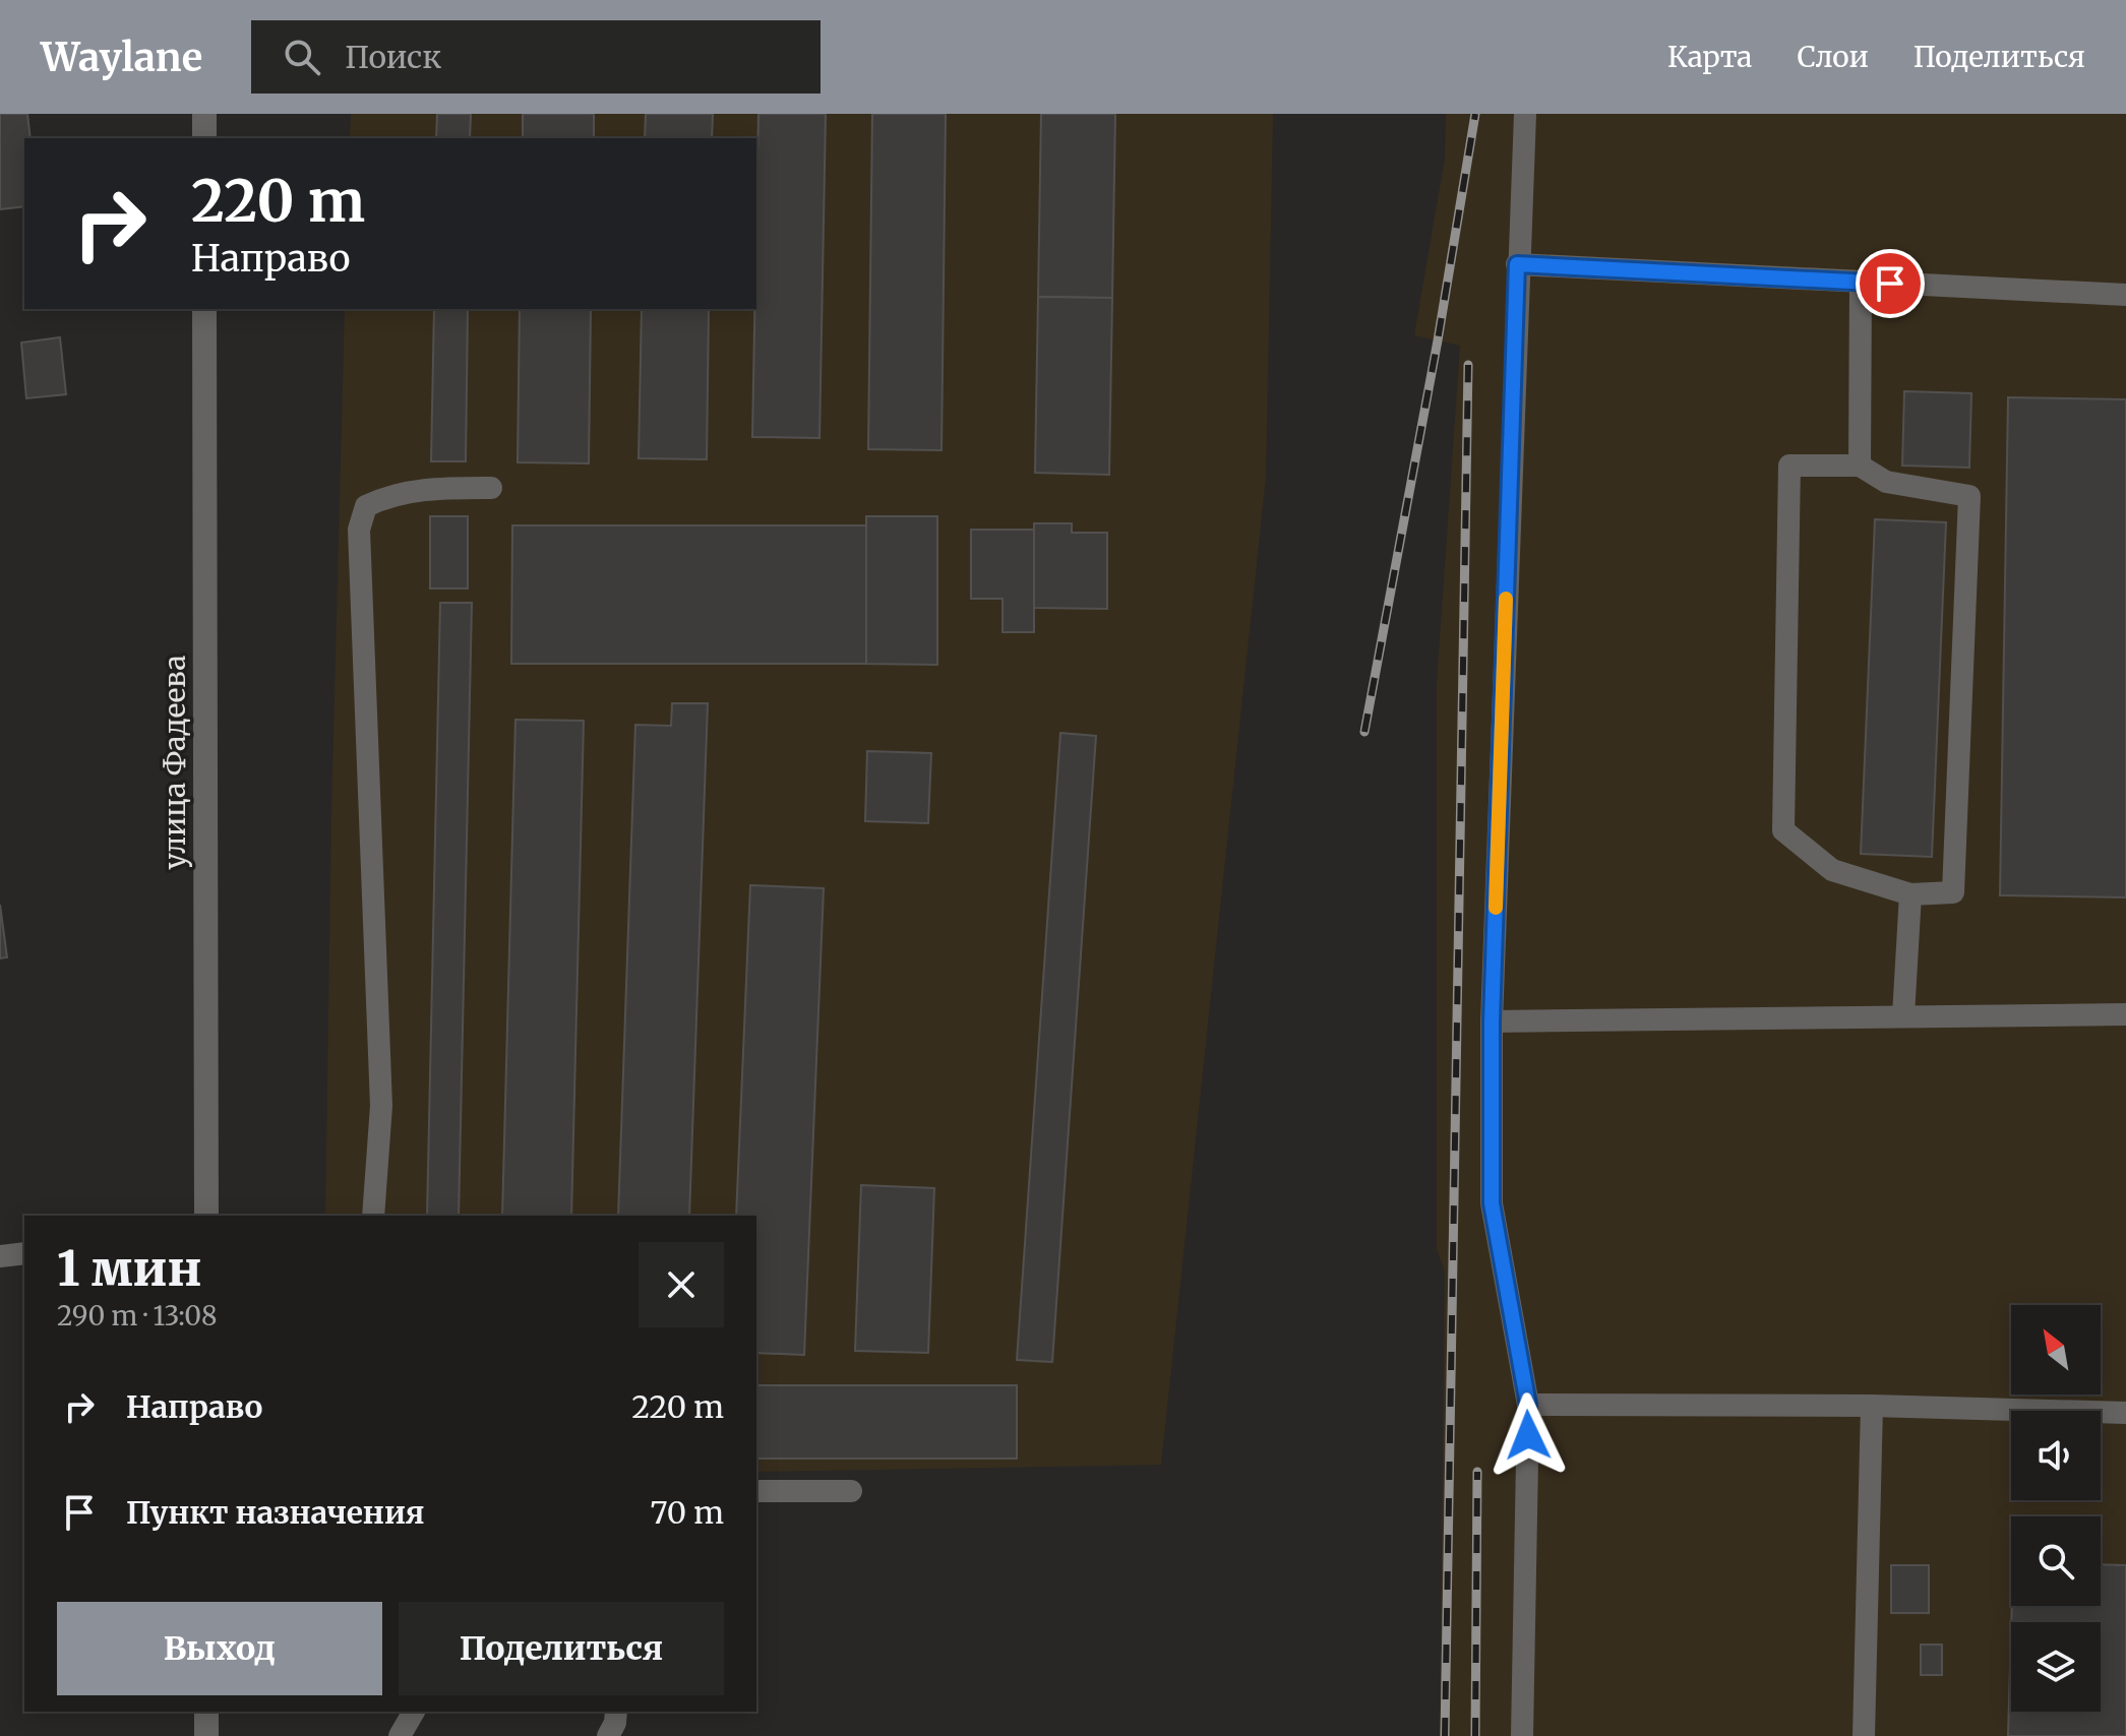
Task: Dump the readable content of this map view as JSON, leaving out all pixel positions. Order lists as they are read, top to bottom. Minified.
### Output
{"streets":{"street":["улица Фадеева"]},"north":"top left","page":{"header":"Waylane","search":"Поиск","nav":["Карта","Слои","Поделиться"],"turn":["220 m","Направо"],"heading":["1 мин","290 m · 13:08"],"list":[{"name":"Направо","value":"220 m"},{"name":"Пункт назначения","value":"70 m"}],"buttons":["Выход","Поделиться"]}}
